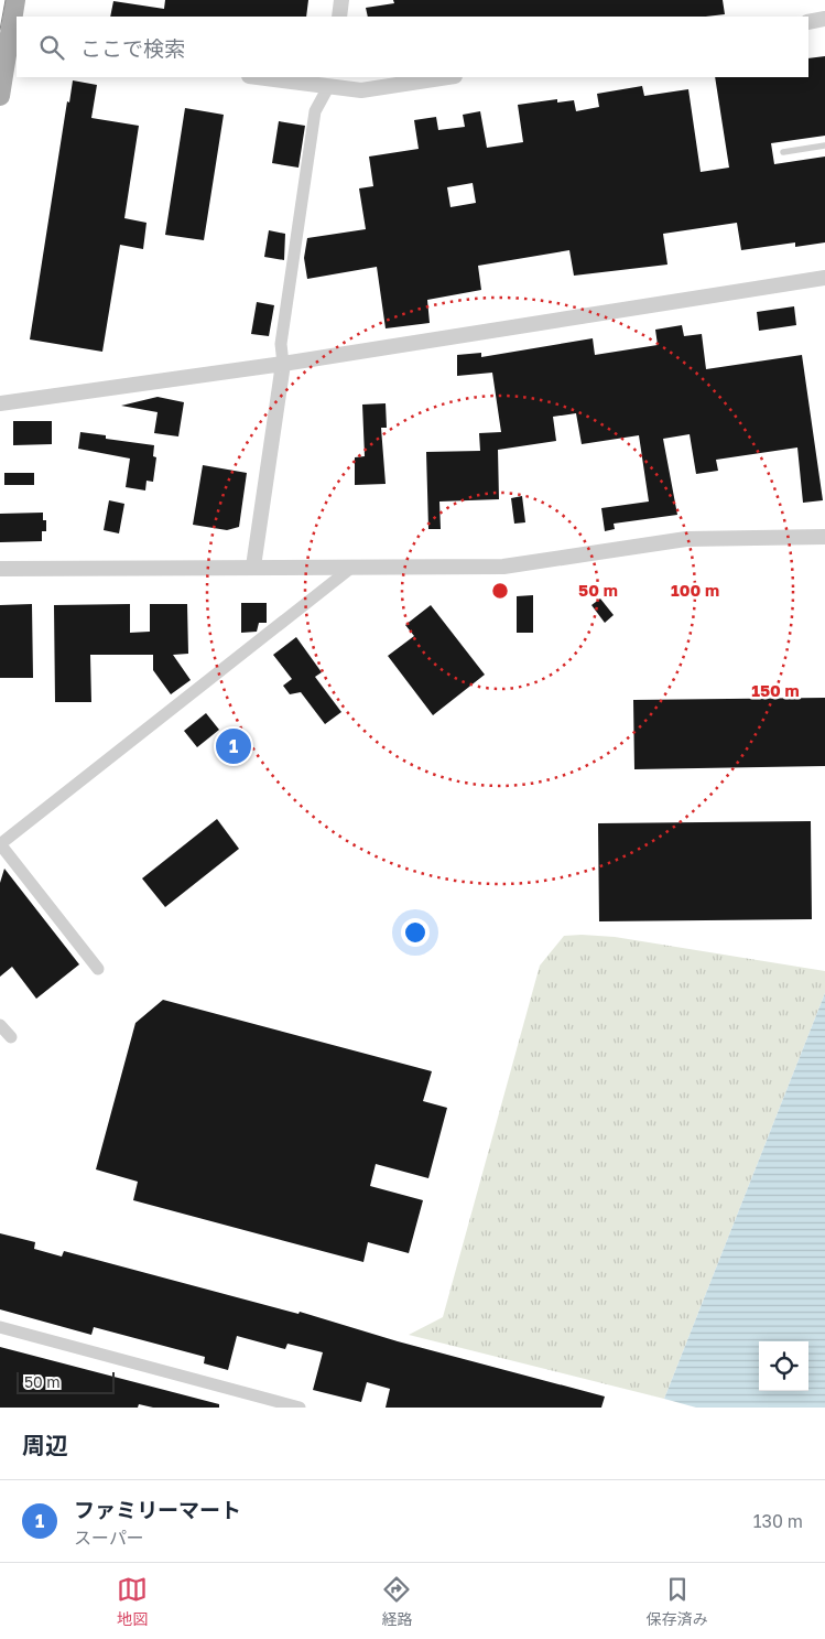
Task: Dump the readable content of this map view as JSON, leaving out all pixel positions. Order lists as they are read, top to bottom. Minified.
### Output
{"scale_bar":"50 m","page":{"search":"ここで検索","pins":"1","scale":"50 m","heading":"周辺","list":[{"mark":"1","name":"ファミリーマート","note":"スーパー","value":"130 m"}],"nav":["地図","経路","保存済み"]},"rings":["50 m","100 m","150 m"]}
